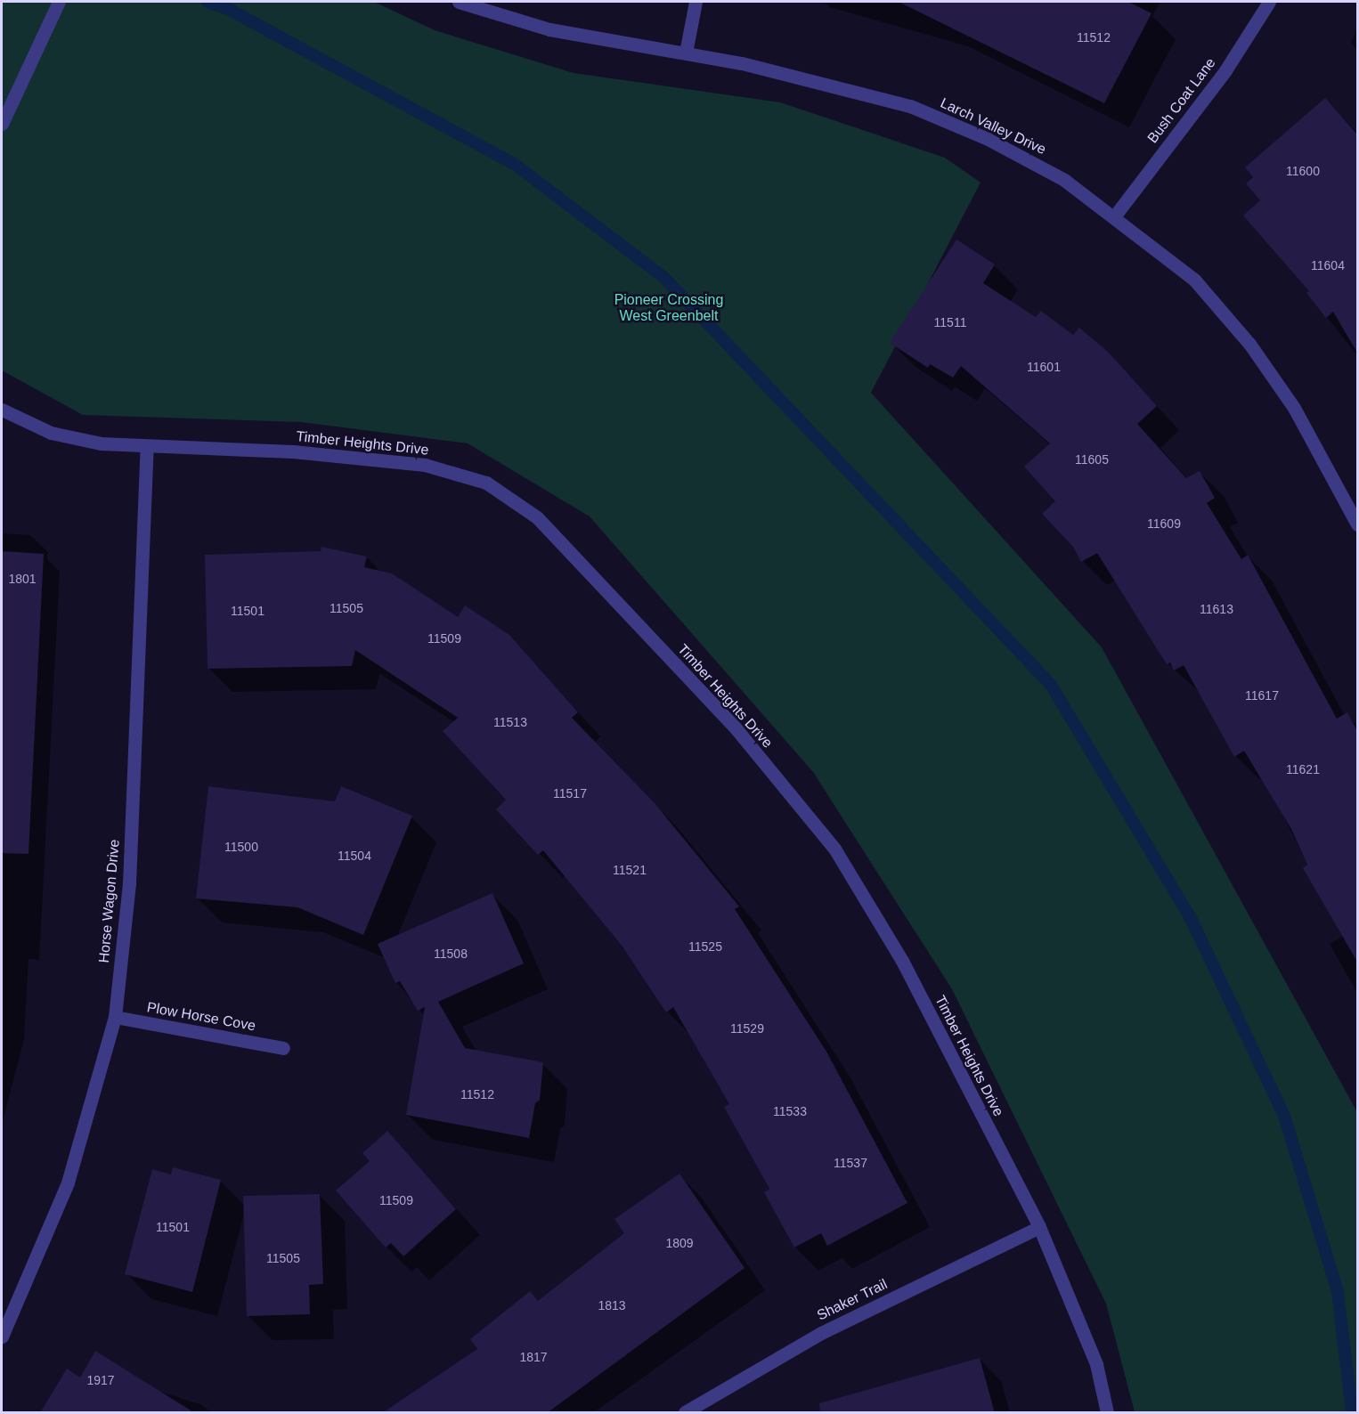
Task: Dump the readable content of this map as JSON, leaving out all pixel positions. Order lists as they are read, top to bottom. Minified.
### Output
{"streets":{"street":["Bush Coat Lane","Larch Valley Drive","Timber Heights Drive","Horse Wagon Drive","Plow Horse Cove","Shaker Trail"]},"crossings":[["Bush Coat Lane","Larch Valley Drive"],["Timber Heights Drive","Horse Wagon Drive"],["Timber Heights Drive","Shaker Trail"],["Horse Wagon Drive","Plow Horse Cove"]],"parks":["Pioneer Crossing West Greenbelt"],"house_numbers":["11512","11600","11604","11511","11601","11605","11609","1801","11505","11613","11501","11509","11617","11513","11621","11517","11500","11504","11521","11525","11508","11529","11512","11533","11537","11509","11501","1809","11505","1813","1817","1917"]}
